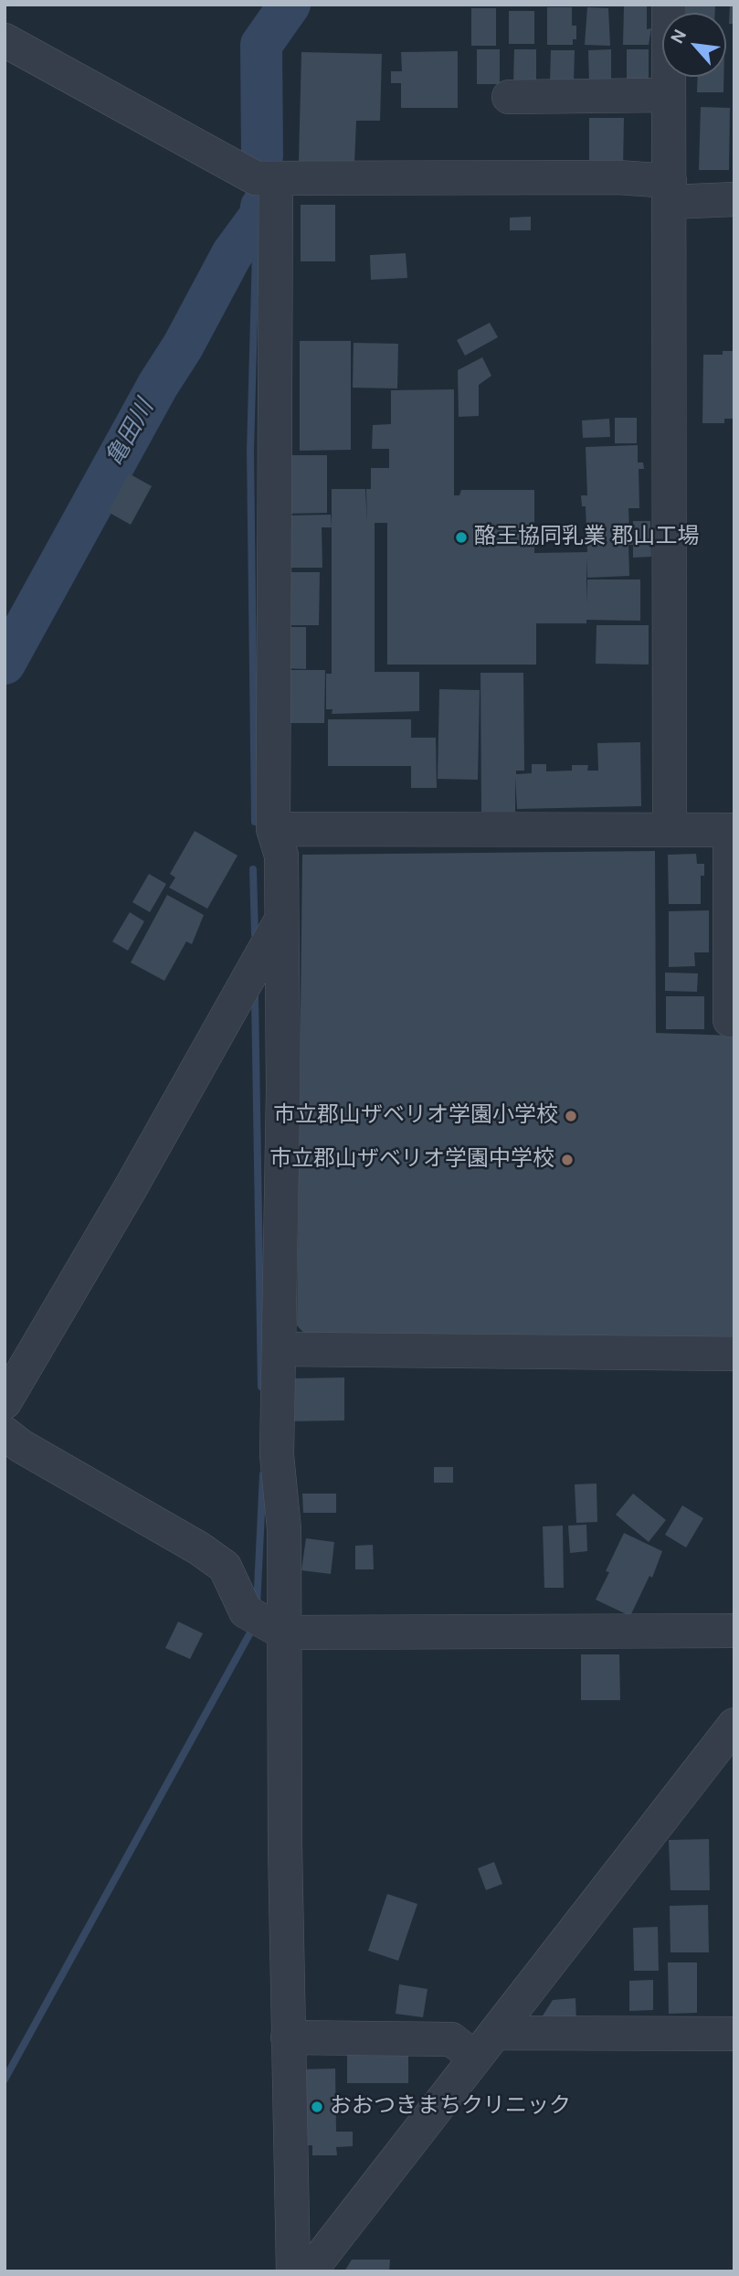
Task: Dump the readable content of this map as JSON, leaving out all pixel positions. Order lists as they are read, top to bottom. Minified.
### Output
{"water":["亀田川"],"places":["酪王協同乳業 郡山工場","市立郡山ザベリオ学園小学校","市立郡山ザベリオ学園中学校","おおつきまちクリニック"],"north":"top left"}
